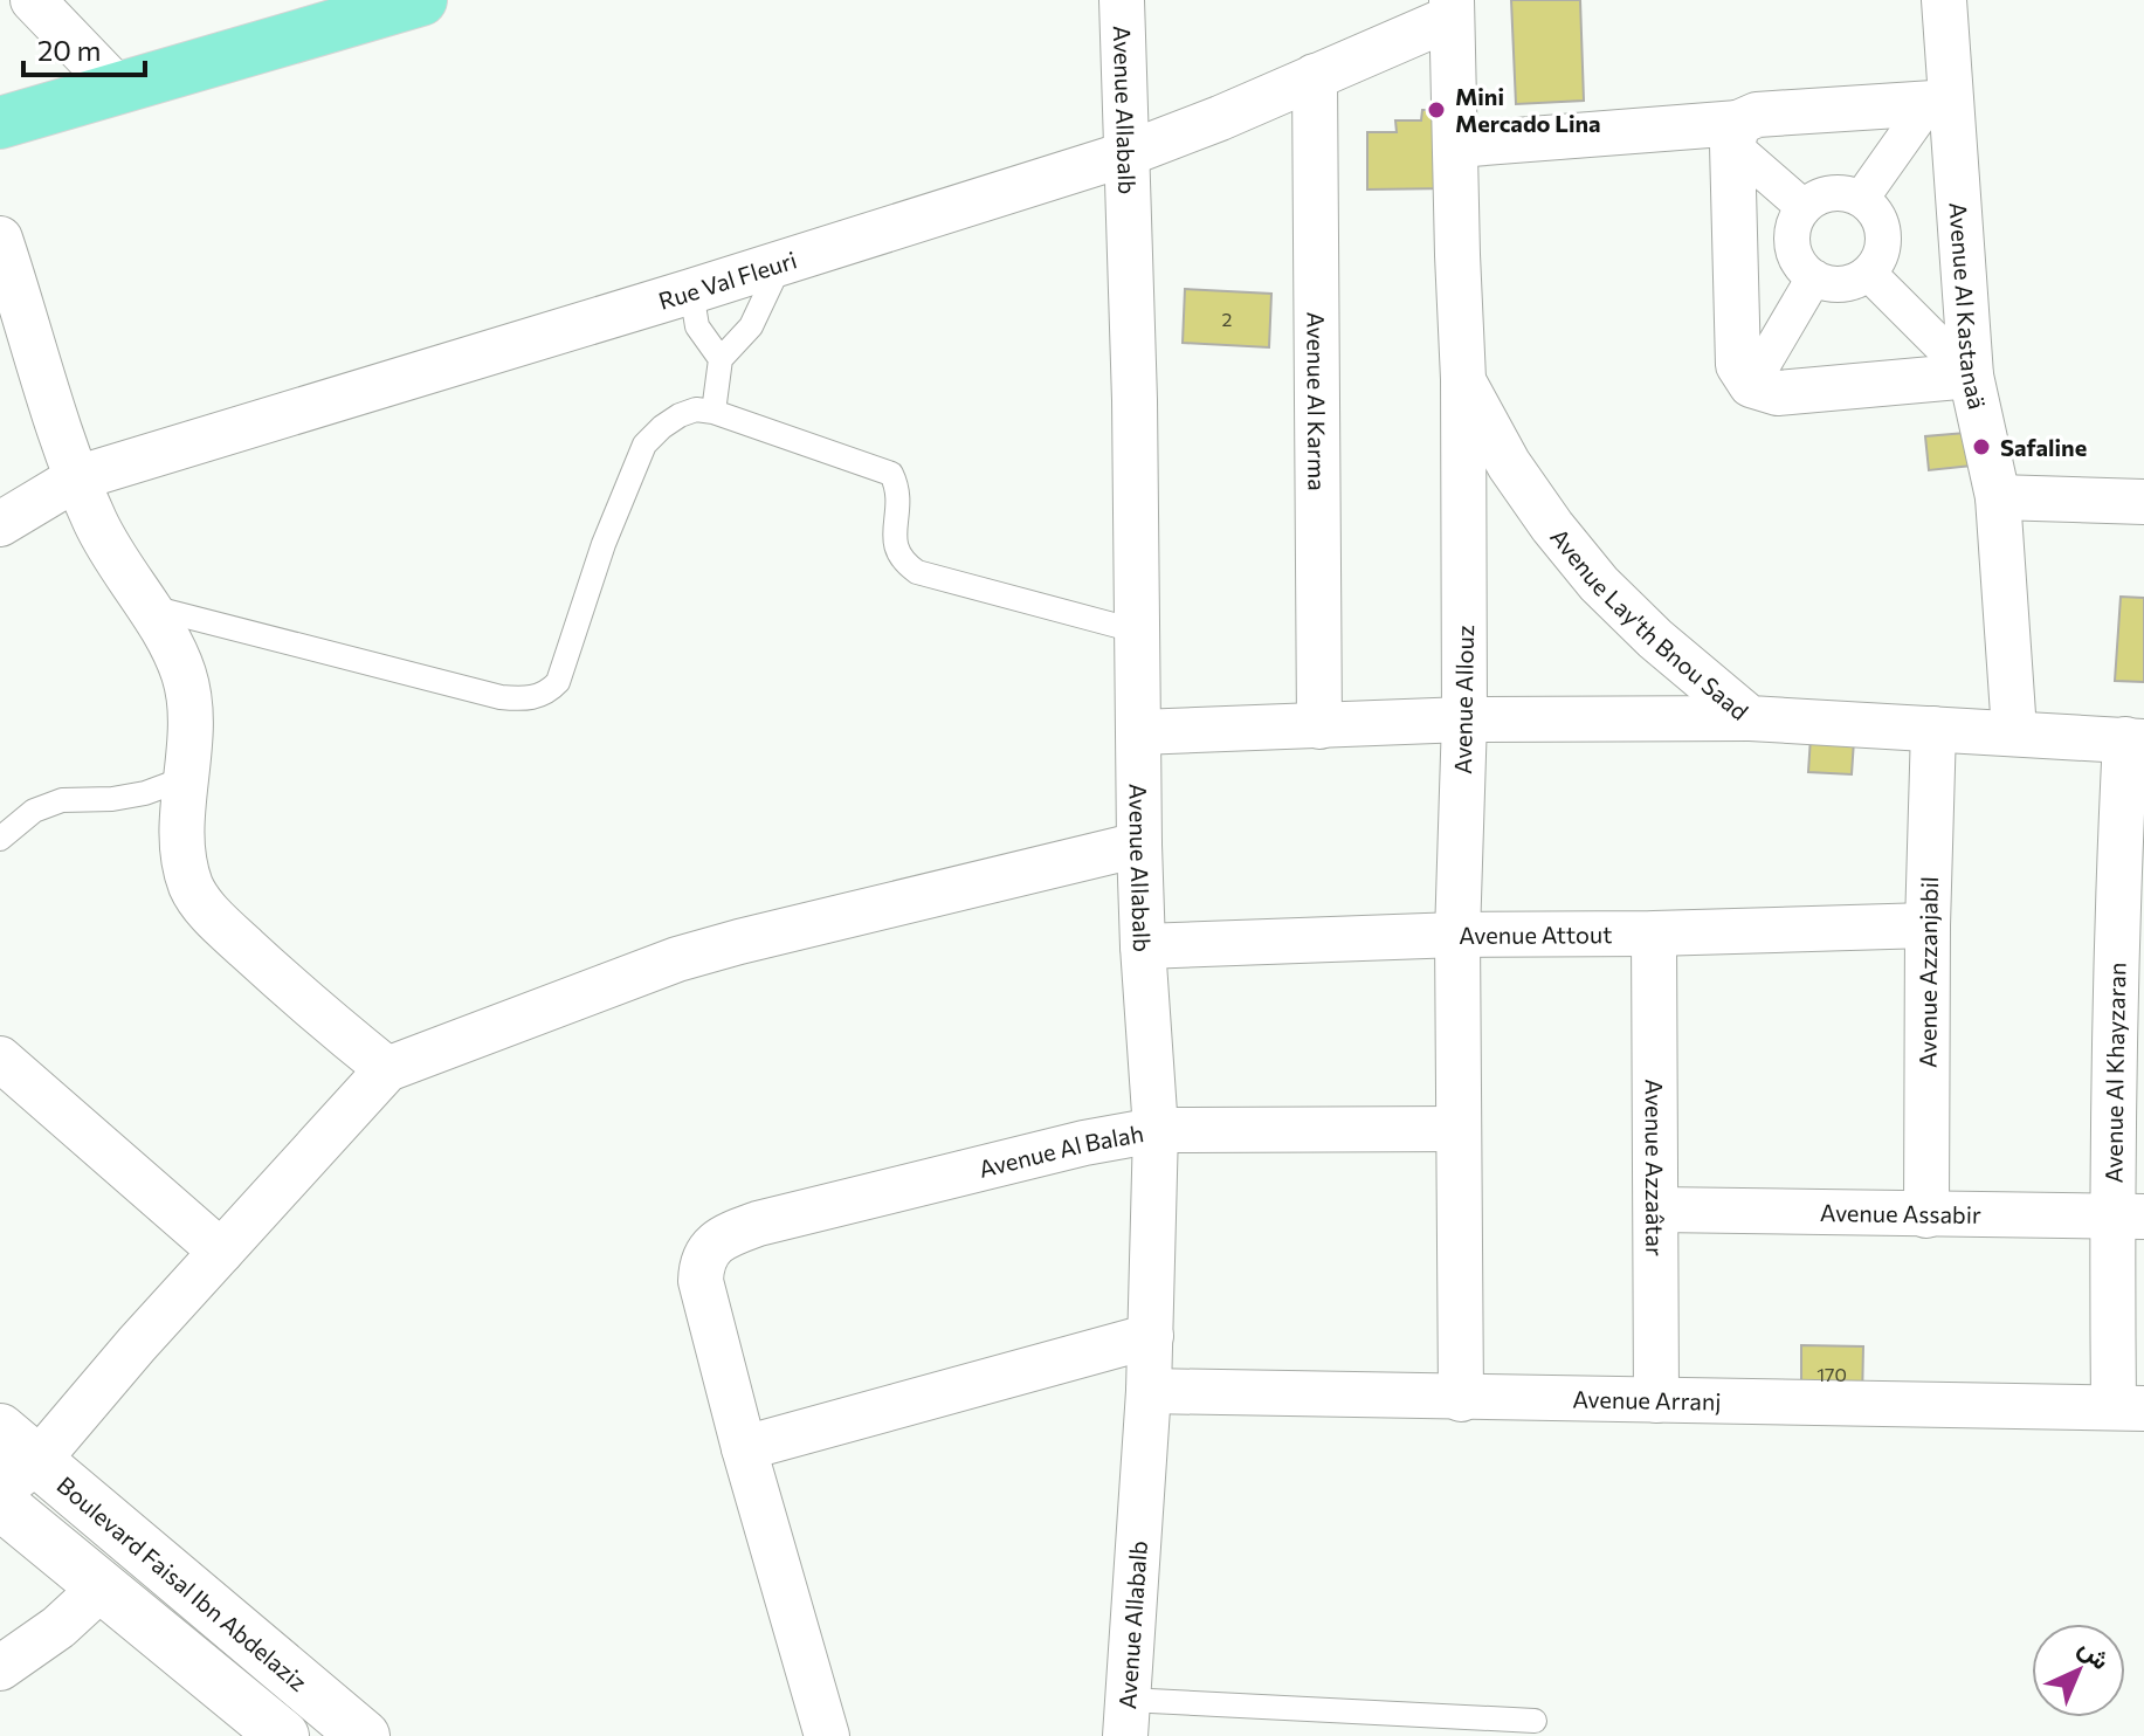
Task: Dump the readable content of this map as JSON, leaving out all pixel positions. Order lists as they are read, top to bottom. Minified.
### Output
{"streets":{"main road":["Boulevard Faisal Ibn Abdelaziz"],"street":["Avenue Allabalb","Rue Val Fleuri","Avenue Al Kastanaä","Avenue Al Karma","Avenue Lay'th Bnou Saad","Avenue Allouz","Avenue Attout","Avenue Azzanjabil","Avenue Al Khayzaran","Avenue Al Balah","Avenue Azzaâtar","Avenue Assabir","Avenue Arranj"]},"crossings":[["Avenue Allabalb","Rue Val Fleuri"],["Avenue Allabalb","Avenue Attout"],["Avenue Allabalb","Avenue Al Balah"],["Avenue Allabalb","Avenue Arranj"],["Rue Val Fleuri","Avenue Al Karma"],["Rue Val Fleuri","Avenue Allouz"],["Avenue Al Kastanaä","Avenue Lay'th Bnou Saad"],["Avenue Lay'th Bnou Saad","Avenue Allouz"],["Avenue Lay'th Bnou Saad","Avenue Azzanjabil"],["Avenue Lay'th Bnou Saad","Avenue Al Khayzaran"],["Avenue Allouz","Avenue Attout"],["Avenue Allouz","Avenue Al Balah"],["Avenue Allouz","Avenue Arranj"],["Avenue Attout","Avenue Azzanjabil"],["Avenue Attout","Avenue Azzaâtar"],["Avenue Azzanjabil","Avenue Assabir"],["Avenue Al Khayzaran","Avenue Assabir"],["Avenue Al Khayzaran","Avenue Arranj"],["Avenue Azzaâtar","Avenue Assabir"],["Avenue Azzaâtar","Avenue Arranj"]],"places":["Mini Mercado Lina","Safaline"],"house_numbers":["2","170"],"scale_bar":"20 m","north":"top right"}
